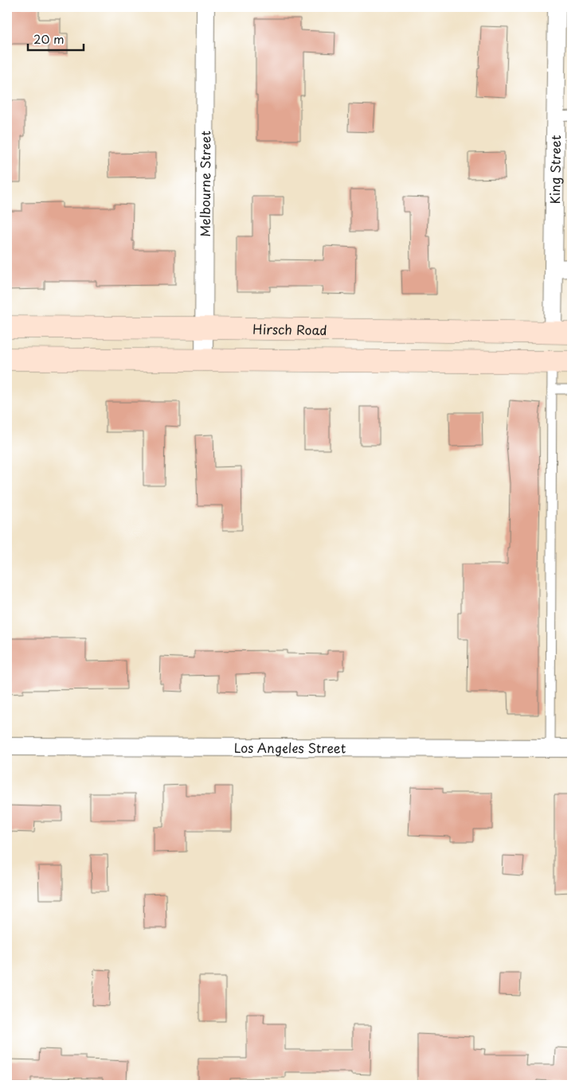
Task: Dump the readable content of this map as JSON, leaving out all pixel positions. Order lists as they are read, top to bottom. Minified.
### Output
{"streets":{"main road":["Hirsch Road"],"street":["King Street","Melbourne Street","Los Angeles Street"]},"crossings":[["King Street","Hirsch Road"],["Melbourne Street","Hirsch Road"]],"scale_bar":"20 m"}
